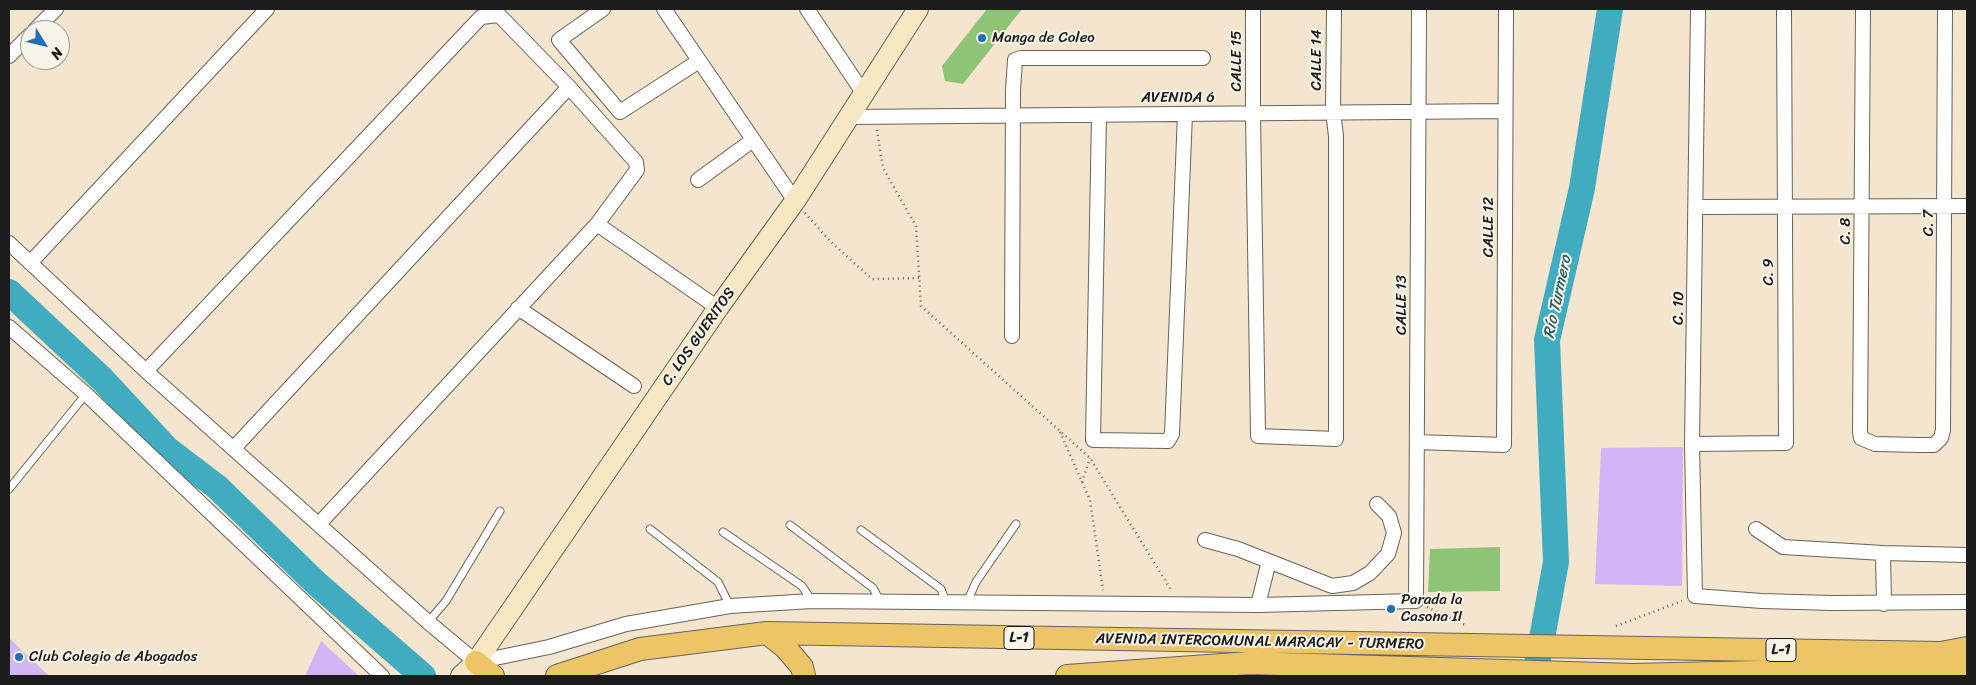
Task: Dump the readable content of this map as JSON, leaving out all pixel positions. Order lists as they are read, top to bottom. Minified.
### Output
{"streets":{"main road":["L-1","AVENIDA INTERCOMUNAL MARACAY - TURMERO"],"street":["CALLE 14","CALLE 15","AVENIDA 6","C. 7","CALLE 12","C. 8","C. 9","CALLE 13","C. 10","C. LOS GUERITOS"]},"crossings":[["CALLE 14","CALLE 15"],["CALLE 14","AVENIDA 6"],["CALLE 15","AVENIDA 6"],["AVENIDA 6","CALLE 12"],["AVENIDA 6","CALLE 13"],["AVENIDA 6","C. LOS GUERITOS"],["C. 7","C. 8"],["CALLE 12","CALLE 13"],["C. 9","C. 10"]],"water":["Río Turmero"],"places":["Manga de Coleo","Parada la Casona II","Club Colegio de Abogados"],"north":"bottom right"}
